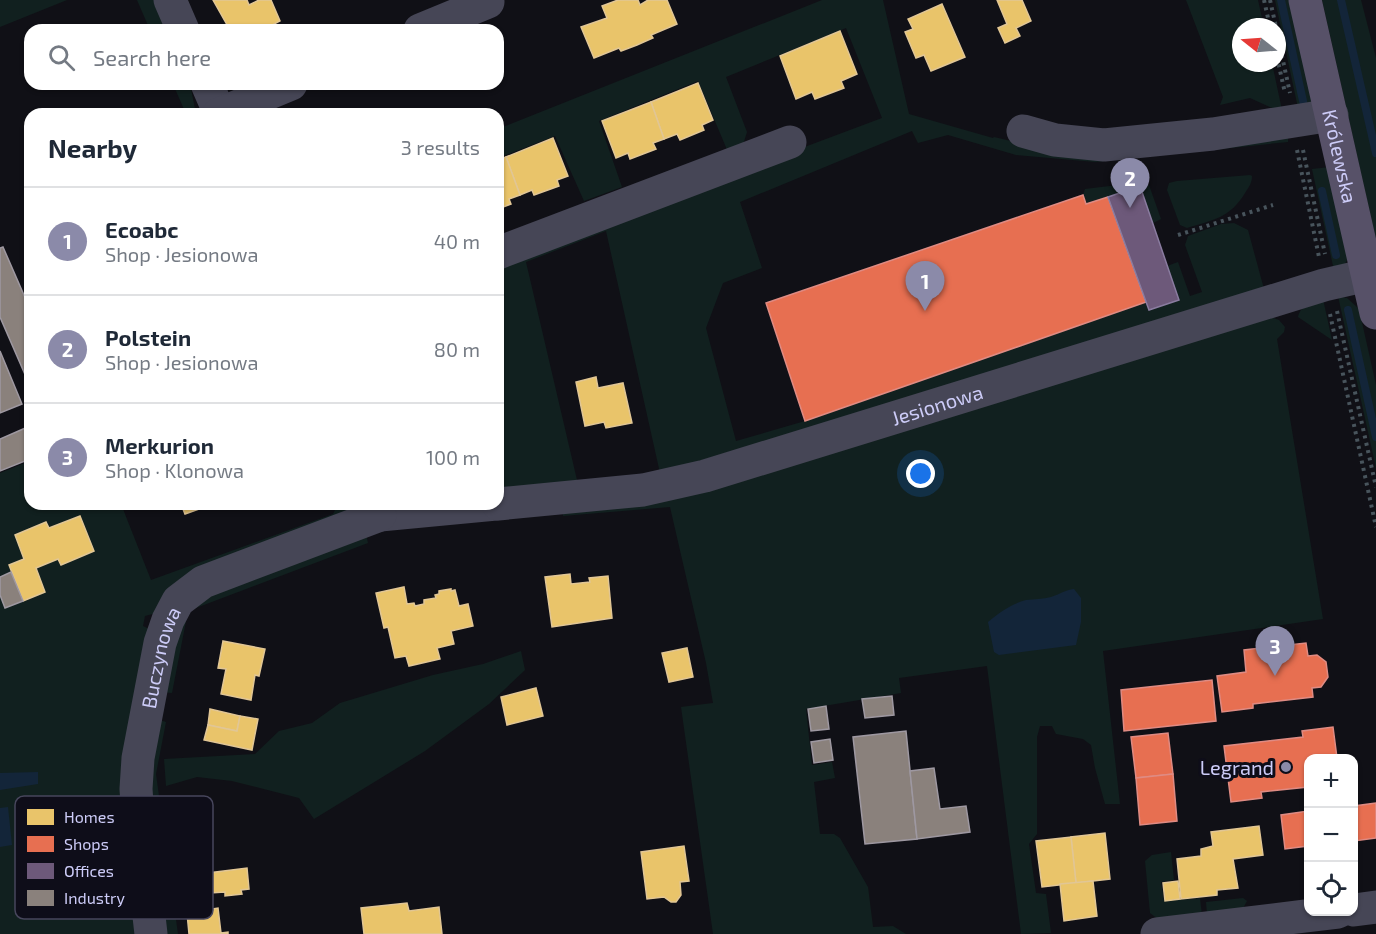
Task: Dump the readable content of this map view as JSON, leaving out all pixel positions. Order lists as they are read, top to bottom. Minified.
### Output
{"streets":{"main road":["Królewska"],"street":["Jesionowa","Buczynowa"]},"crossings":[["Królewska","Jesionowa"]],"places":["Legrand"],"legend":["Homes","Shops","Offices","Industry"],"north":"left","page":{"search":"Search here","heading":["Nearby","3 results"],"pins":["2","1","3"],"list":[{"mark":"1","name":"Ecoabc","note":"Shop · Jesionowa","value":"40 m"},{"mark":"2","name":"Polstein","note":"Shop · Jesionowa","value":"80 m"},{"mark":"3","name":"Merkurion","note":"Shop · Klonowa","value":"100 m"}],"map_buttons":["+","−"]}}
